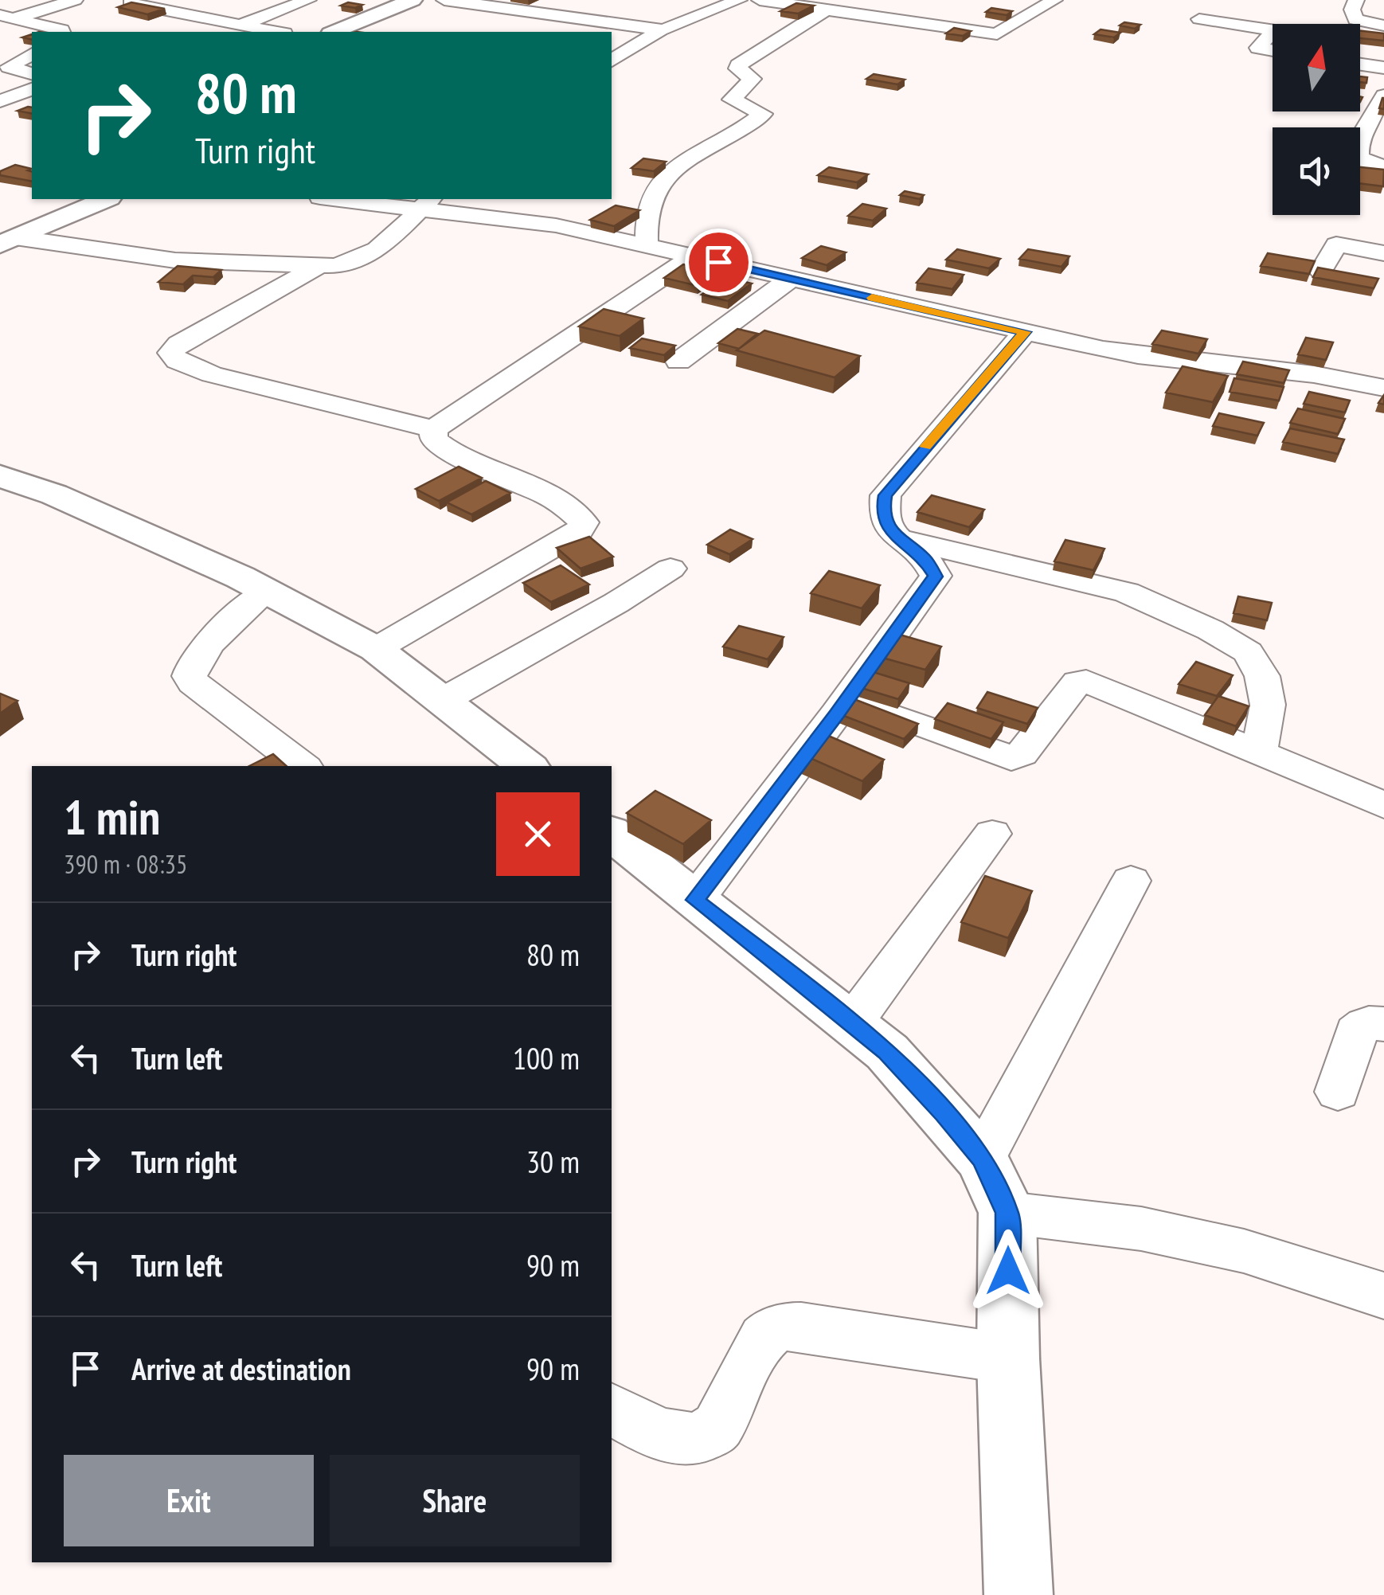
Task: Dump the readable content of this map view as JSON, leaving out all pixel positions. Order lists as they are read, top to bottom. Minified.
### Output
{"north":"top","page":{"turn":["80 m","Turn right"],"heading":["1 min","390 m · 08:35"],"list":[{"name":"Turn right","value":"80 m"},{"name":"Turn left","value":"100 m"},{"name":"Turn right","value":"30 m"},{"name":"Turn left","value":"90 m"},{"name":"Arrive at destination","value":"90 m"}],"buttons":["Exit","Share"]}}
